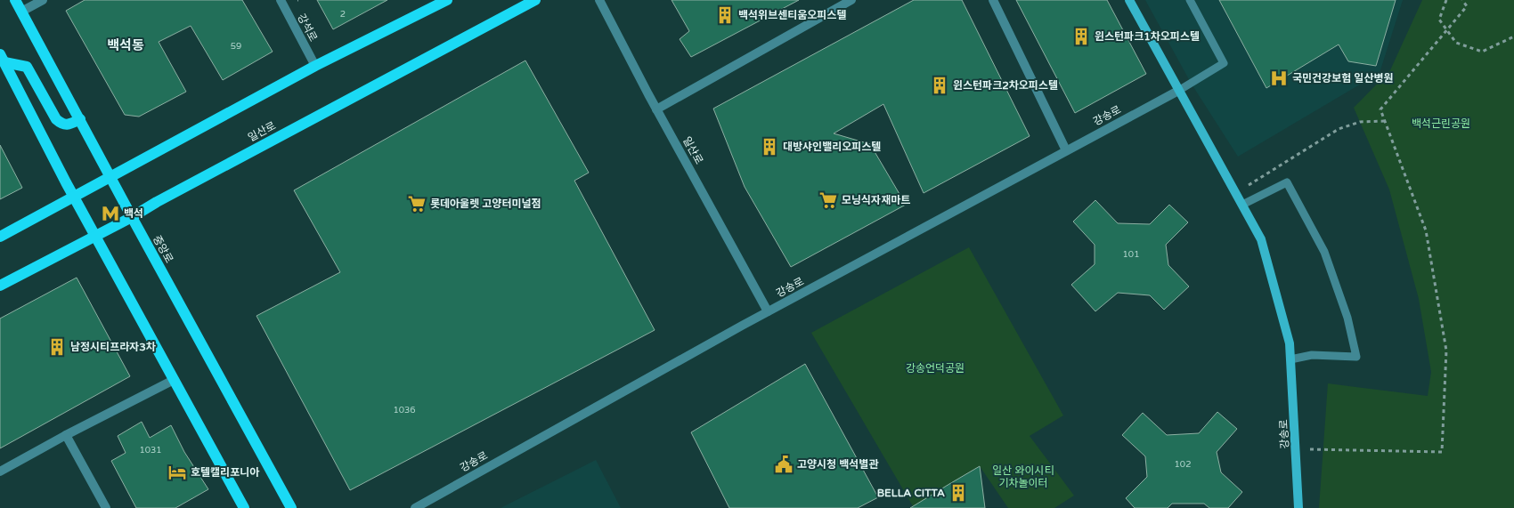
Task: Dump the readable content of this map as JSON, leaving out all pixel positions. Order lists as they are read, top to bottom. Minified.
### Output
{"streets":{"main road":["일산로","중앙로"],"street":["강석로","강송로"]},"crossings":[["강송로","일산로"],["일산로","중앙로"]],"districts":["백석동"],"parks":["백석근린공원","강송언덕공원","일산 와이시티 기차놀이터"],"places":{"building":["백석위브센티움오피스텔","윈스턴파크1차오피스텔","윈스턴파크2차오피스텔","대방샤인밸리오피스텔","남정시티프라자3차","BELLA CITTA"],"hospital":["국민건강보험 일산병원"],"supermarket":["모닝식자재마트","롯데아울렛 고양터미널점"],"metro station":["백석"],"public building":["고양시청 백석별관"],"hotel":["호텔캘리포니아"]},"house_numbers":["2","59","101","1036","1031","102"]}
